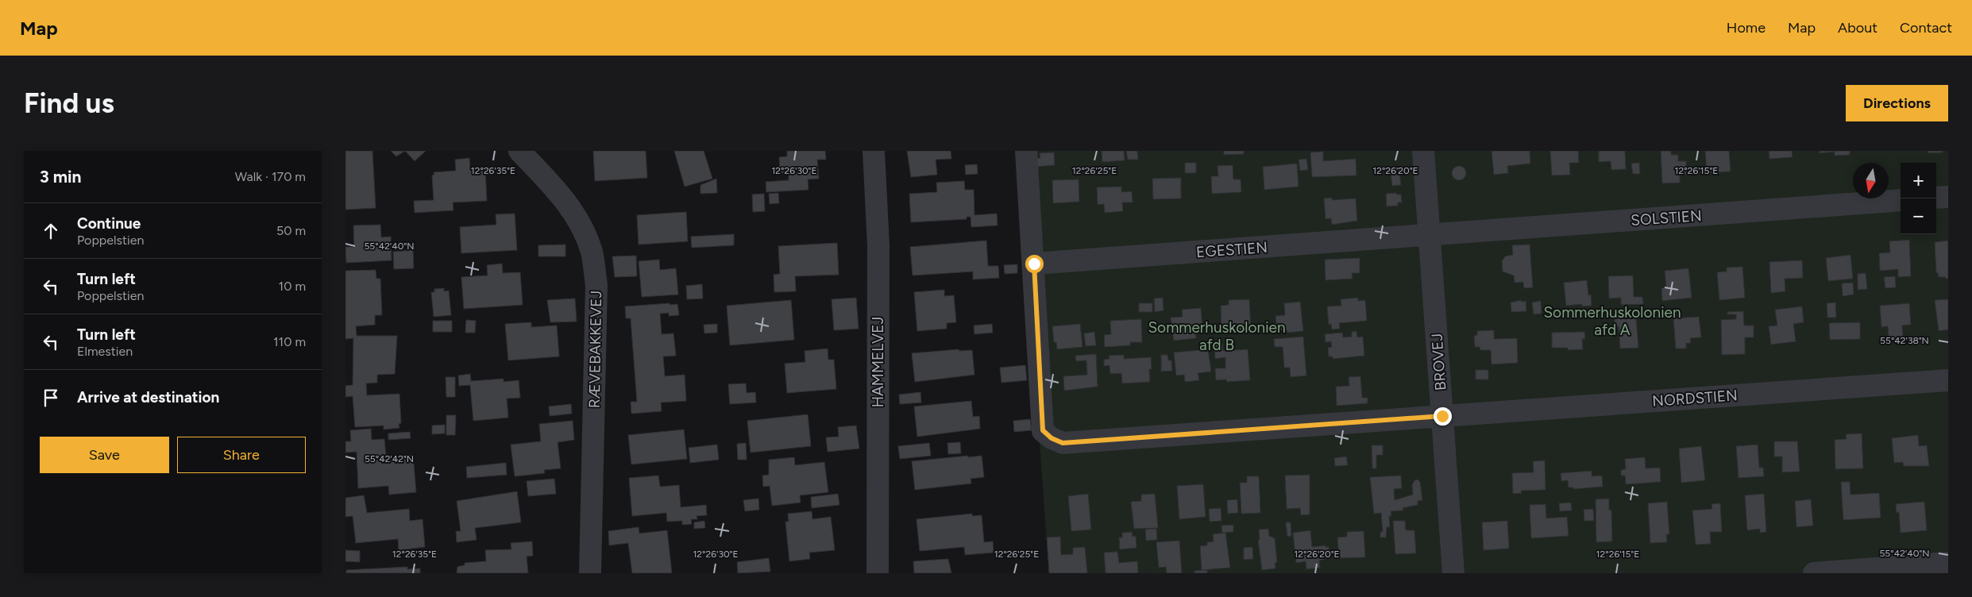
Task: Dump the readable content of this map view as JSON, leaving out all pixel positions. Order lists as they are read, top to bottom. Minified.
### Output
{"streets":{"street":["SOLSTIEN","EGESTIEN","RÆVEBAKKEVEJ","HAMMELVEJ","BROVEJ","NORDSTIEN"]},"crossings":[["SOLSTIEN","EGESTIEN"],["SOLSTIEN","BROVEJ"],["EGESTIEN","BROVEJ"],["EGESTIEN","NORDSTIEN"],["BROVEJ","NORDSTIEN"]],"parks":["Sommerhuskolonien afd A","Sommerhuskolonien afd B"],"north":"bottom","page":{"header":"Map","nav":["Home","Map","About","Contact"],"buttons":["Directions",["Save","Share"]],"title":"Find us","heading":["3 min","Walk · 170 m"],"map_buttons":["+","−"],"list":[["Continue","Poppelstien","50 m"],["Turn left","Poppelstien","10 m"],["Turn left","Elmestien","110 m"],"Arrive at destination"]},"coordinates":["12°26'35\"E","12°26'30\"E","12°26'25\"E","12°26'20\"E","12°26'15\"E","55°42'40\"N","55°42'38\"N","55°42'42\"N"]}
